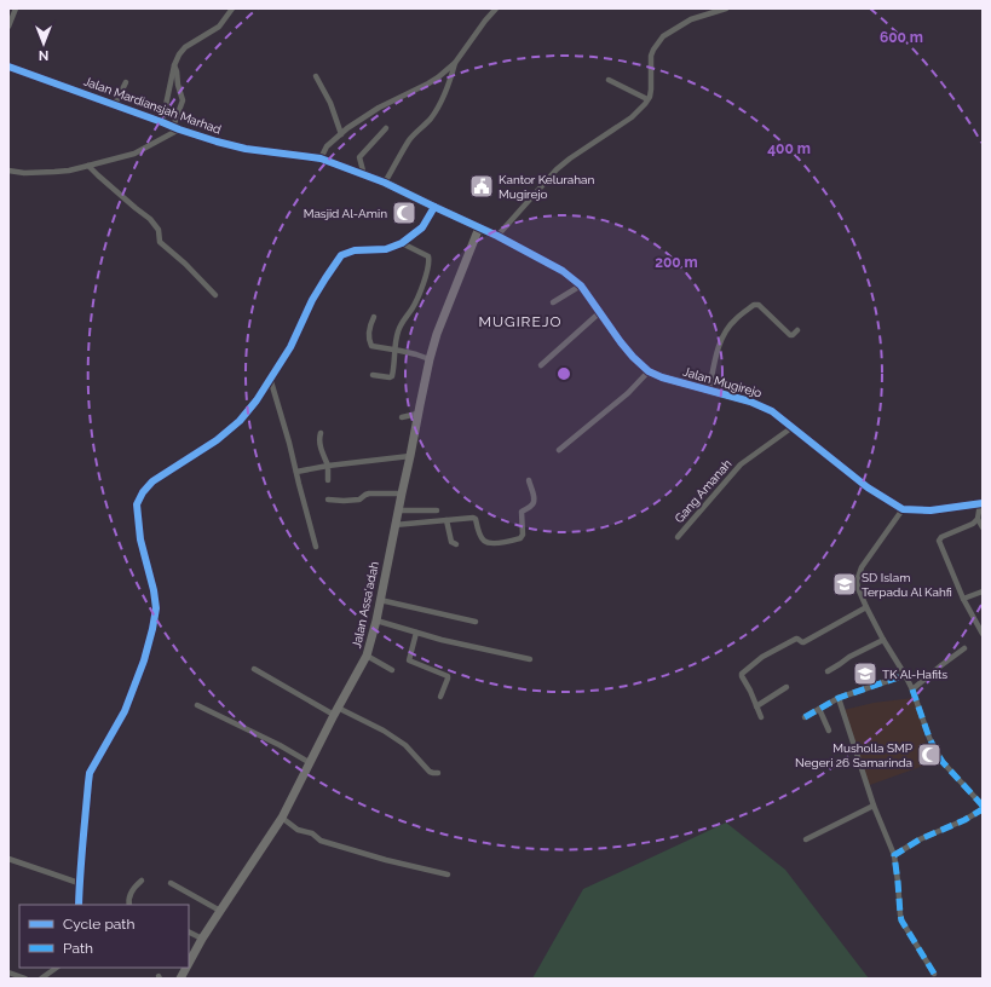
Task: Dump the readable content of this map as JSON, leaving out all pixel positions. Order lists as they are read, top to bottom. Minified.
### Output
{"streets":{"street":["Jalan Mardiansjah Marhad","Jalan Mugirejo","Gang Amanah","Jalan Assa'adah"]},"crossings":[["Jalan Mardiansjah Marhad","Jalan Mugirejo"],["Jalan Mardiansjah Marhad","Jalan Assa'adah"],["Jalan Mugirejo","Gang Amanah"],["Jalan Mugirejo","Jalan Assa'adah"]],"districts":["MUGIREJO"],"places":{"public building":["Kantor Kelurahan Mugirejo"],"mosque":["Masjid Al-Amin","Musholla SMP Negeri 26 Samarinda"],"school or university":["SD Islam Terpadu Al Kahfi","TK Al-Hafits"]},"legend":["Cycle path","Path"],"north":"bottom","rings":["600 m","400 m","200 m"]}
